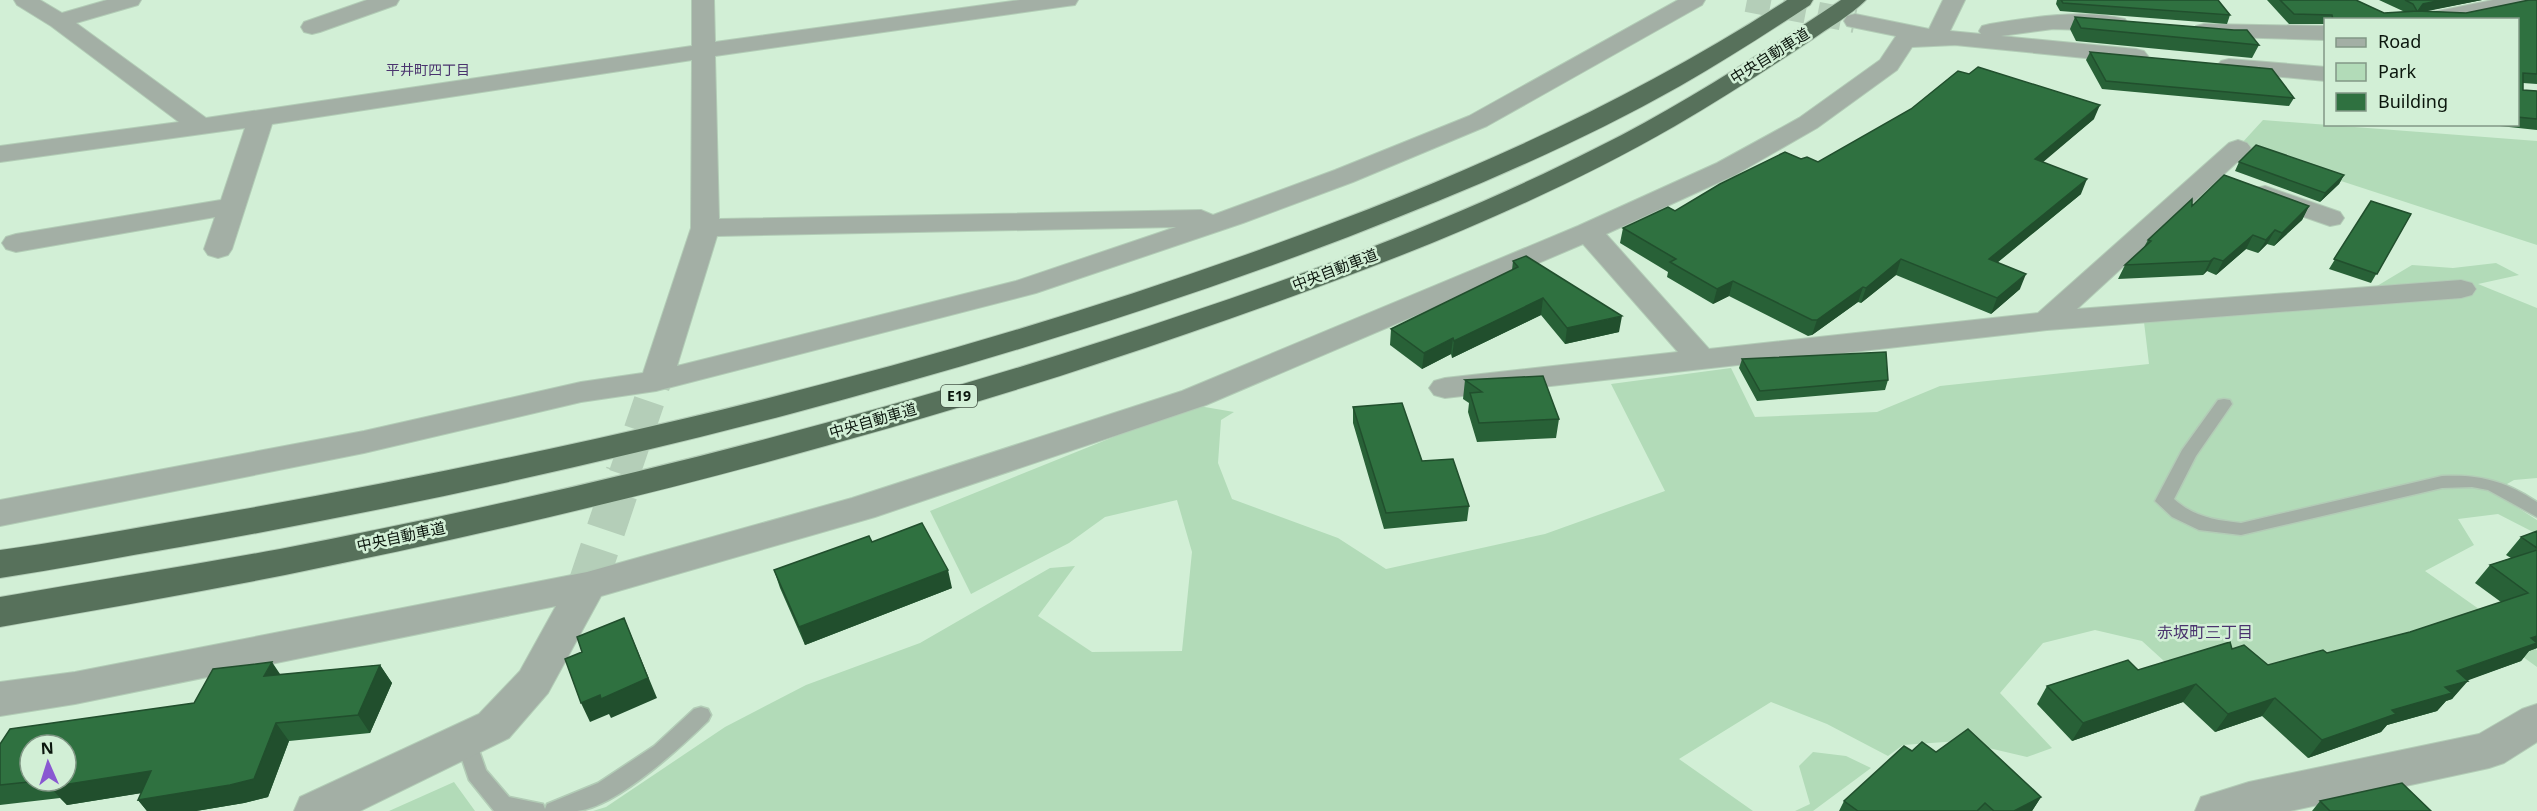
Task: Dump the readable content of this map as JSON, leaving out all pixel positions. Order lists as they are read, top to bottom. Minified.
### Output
{"streets":{"highway":["中央自動車道","E19"]},"districts":["平井町四丁目","赤坂町三丁目"],"legend":["Road","Park","Building"],"north":"top"}
